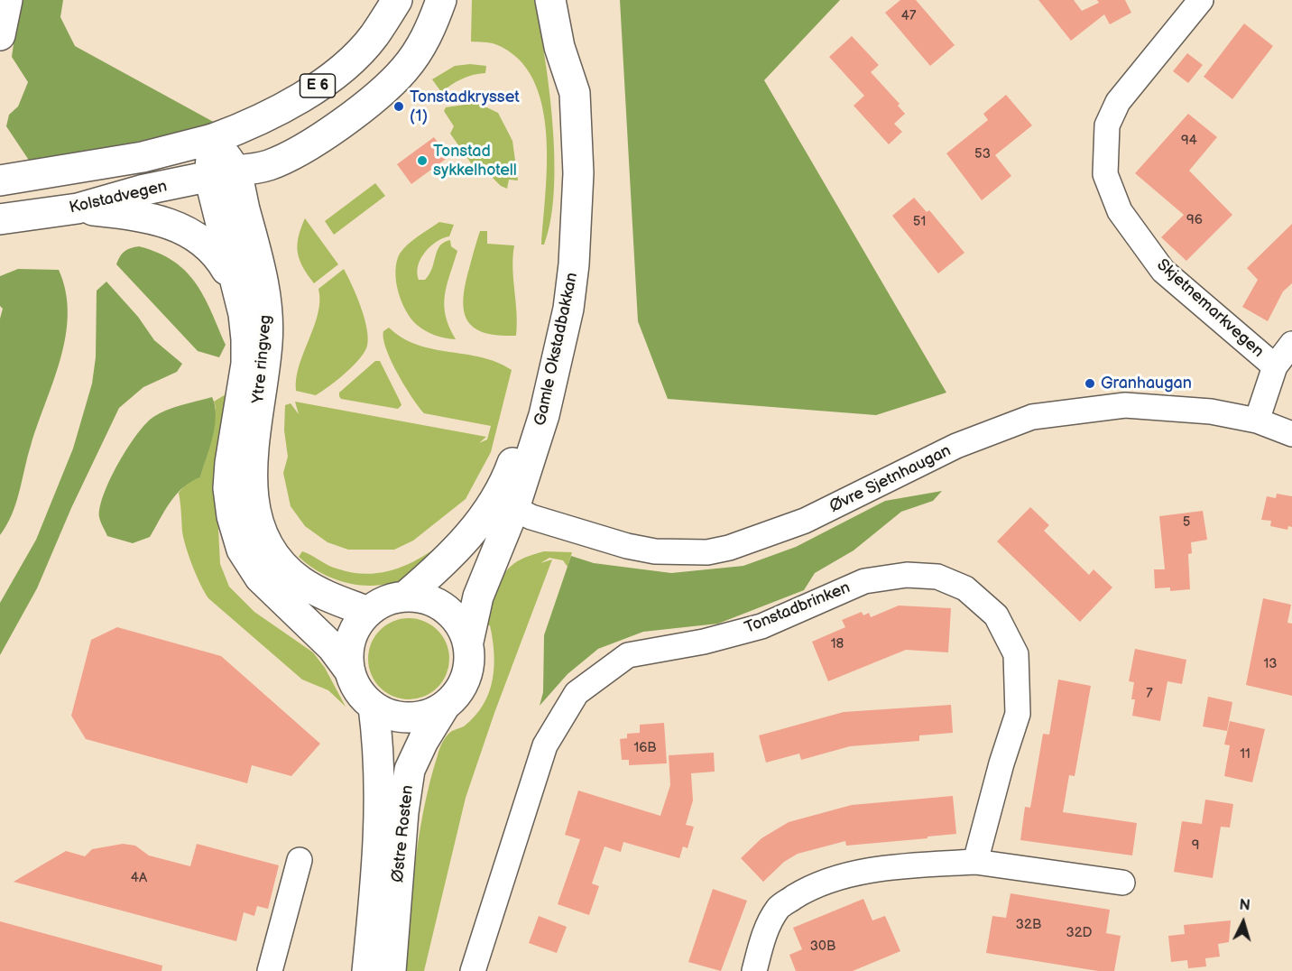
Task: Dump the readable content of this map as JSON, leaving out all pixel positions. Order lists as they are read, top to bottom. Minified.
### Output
{"streets":{"main road":["E 6","Kolstadvegen","Gamle Okstadbakkan","Ytre ringveg","Østre Rosten"],"street":["Skjetnemarkvegen","Øvre Sjetnhaugan","Tonstadbrinken"]},"crossings":[["E 6","Kolstadvegen"],["E 6","Ytre ringveg"],["Kolstadvegen","Ytre ringveg"],["Gamle Okstadbakkan","Ytre ringveg"],["Gamle Okstadbakkan","Øvre Sjetnhaugan"],["Gamle Okstadbakkan","Østre Rosten"],["Ytre ringveg","Østre Rosten"]],"places":["Tonstadkrysset (1)","Tonstad sykkelhotell","Granhaugan"],"house_numbers":["47","94","53","96","51","5","18","13","7","16B","11","9","4A","32B","32D","30B"],"north":"top"}
